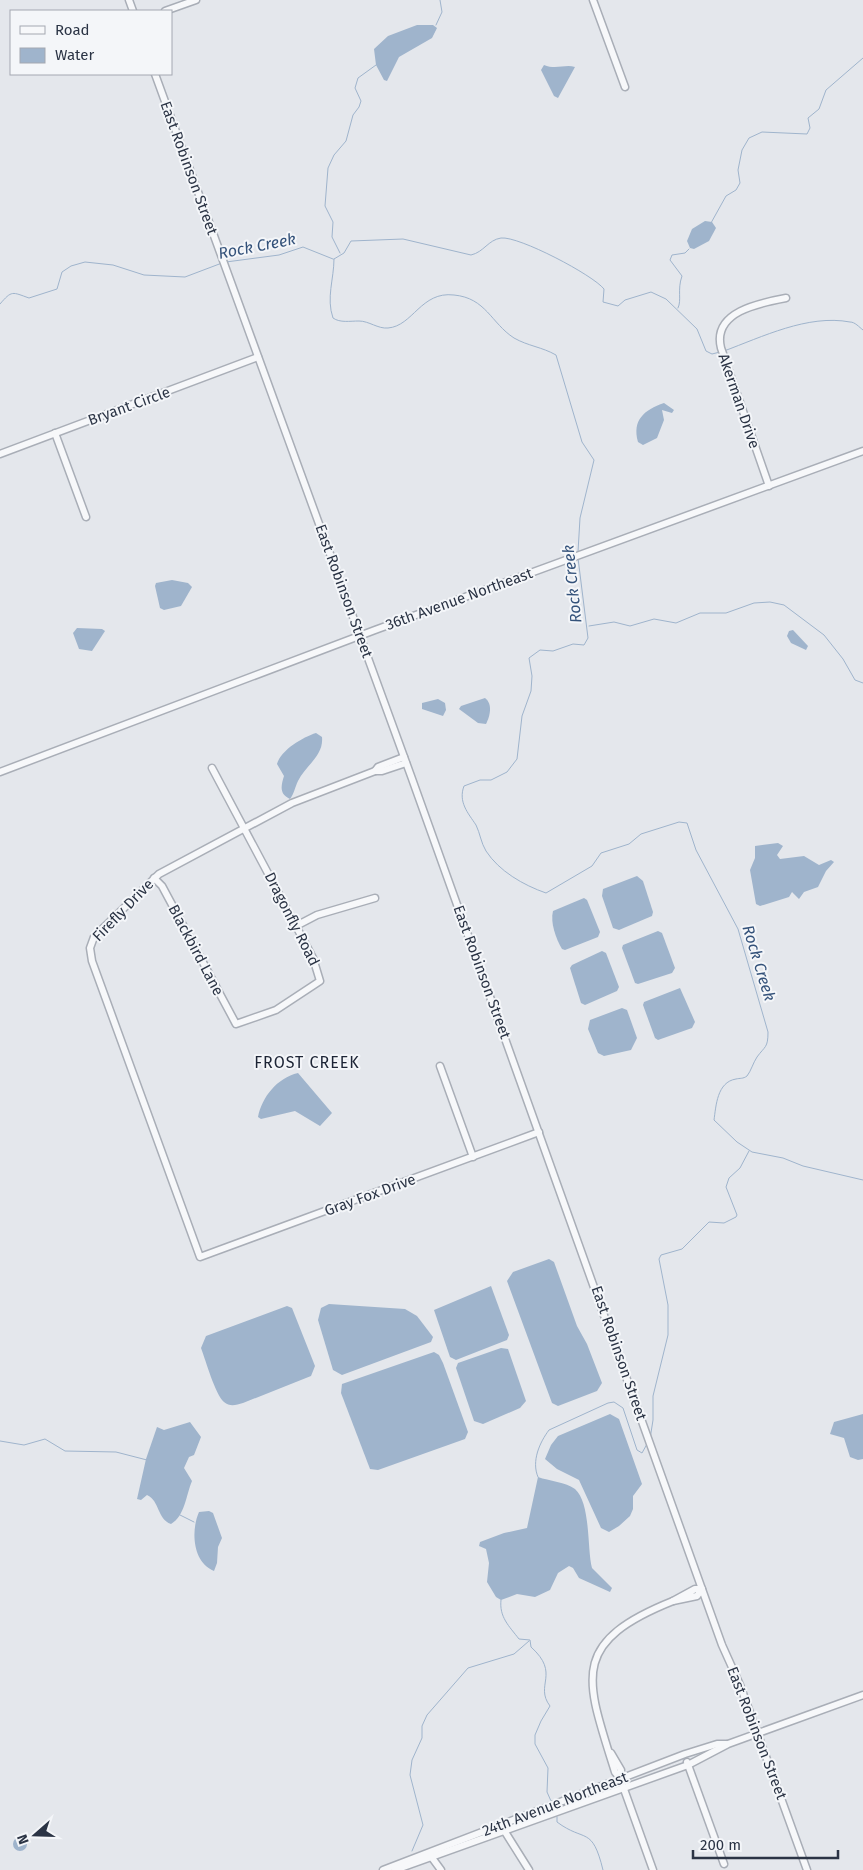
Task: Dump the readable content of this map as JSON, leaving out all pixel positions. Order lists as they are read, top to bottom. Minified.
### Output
{"streets":{"street":["East Robinson Street","Akerman Drive","Bryant Circle","36th Avenue Northeast","Firefly Drive","Dragonfly Road","Blackbird Lane","Gray Fox Drive","24th Avenue Northeast"]},"crossings":[["East Robinson Street","Bryant Circle"],["East Robinson Street","36th Avenue Northeast"],["East Robinson Street","Firefly Drive"],["East Robinson Street","Gray Fox Drive"],["East Robinson Street","24th Avenue Northeast"],["Akerman Drive","36th Avenue Northeast"],["Firefly Drive","Dragonfly Road"],["Firefly Drive","Blackbird Lane"],["Firefly Drive","Gray Fox Drive"],["Dragonfly Road","Blackbird Lane"]],"districts":["FROST CREEK"],"water":["Rock Creek"],"legend":["Road","Water"],"scale_bar":"200 m","north":"left"}
